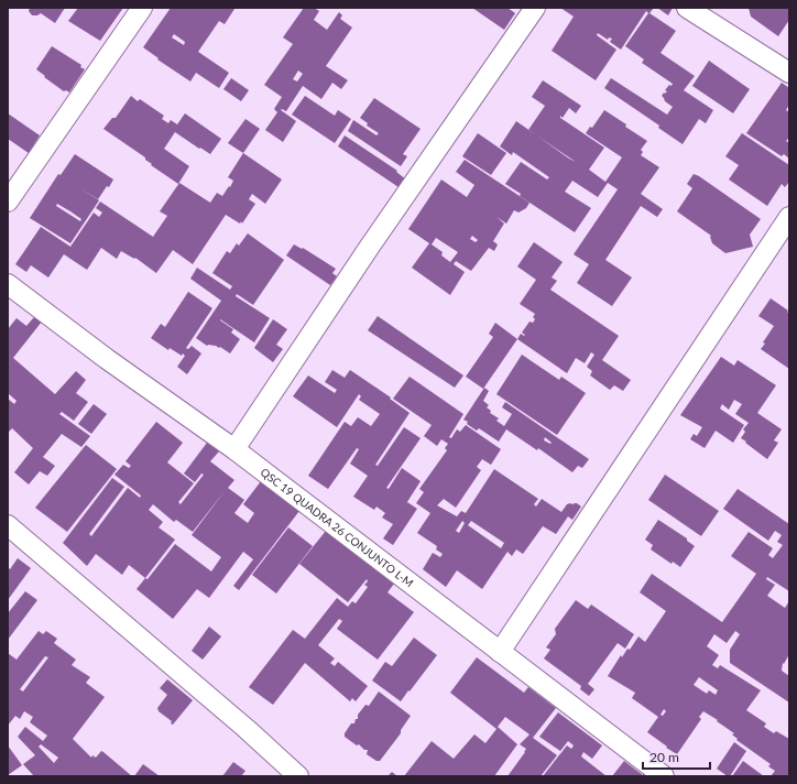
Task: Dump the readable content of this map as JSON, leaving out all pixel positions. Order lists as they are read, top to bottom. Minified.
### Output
{"streets":{"street":["QSC 19 QUADRA 26 CONJUNTO L-M"]},"scale_bar":"20 m"}
